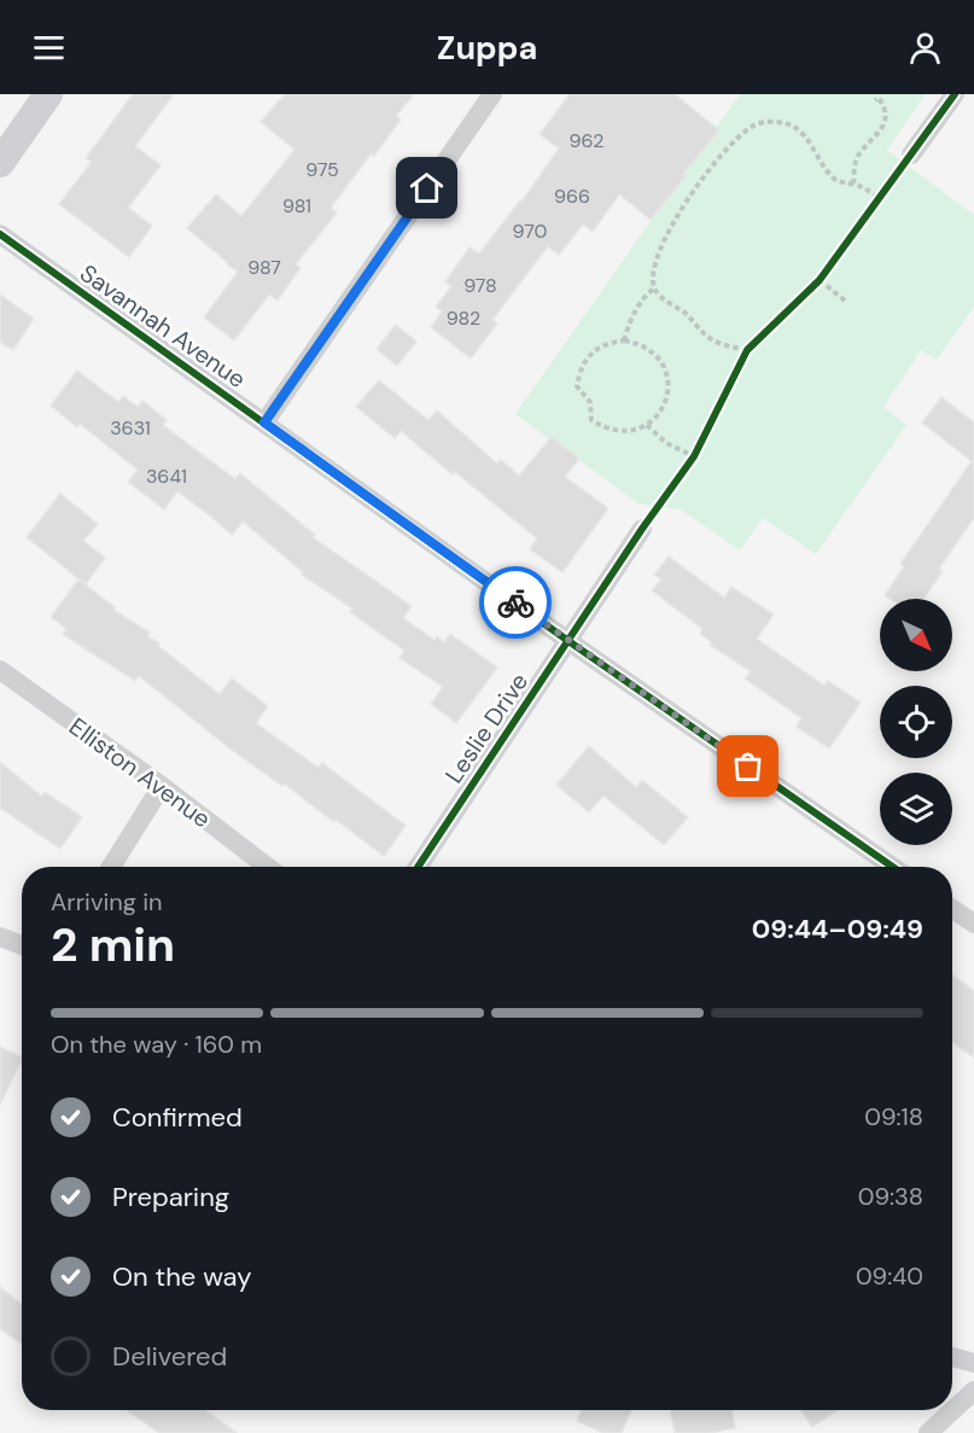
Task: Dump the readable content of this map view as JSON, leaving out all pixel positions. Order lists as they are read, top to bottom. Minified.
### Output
{"streets":{"street":["Savannah Avenue","Leslie Drive","Elliston Avenue"]},"crossings":[["Savannah Avenue","Leslie Drive"]],"house_numbers":["962","975","966","981","970","987","978","982","3631","3641"],"north":"bottom right","page":{"header":"Zuppa","heading":["2 min","Arriving in","09:44–09:49"],"bar":"On the way · 160 m","list":[["Confirmed","09:18"],["Preparing","09:38"],["On the way","09:40"],"Delivered"]}}
